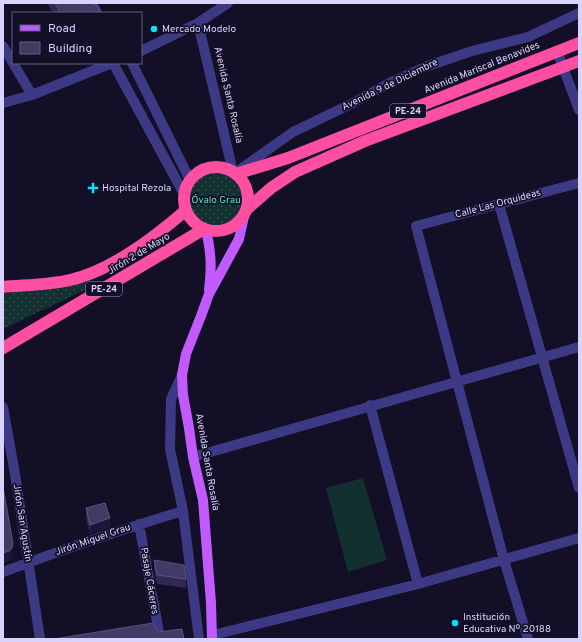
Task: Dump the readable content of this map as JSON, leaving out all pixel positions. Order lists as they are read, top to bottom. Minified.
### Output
{"streets":{"highway":["Avenida Mariscal Benavides","PE-24","Jirón 2 de Mayo"],"main road":["Avenida Santa Rosalía"],"street":["Avenida 9 de Diciembre","Calle Las Orquideas","Jirón San Agustín","Jirón Miguel Grau","Pasaje Cáceres"]},"crossings":[["Avenida Mariscal Benavides","Avenida 9 de Diciembre"],["Avenida Mariscal Benavides","Avenida Santa Rosalía"],["Avenida Mariscal Benavides","PE-24"],["Avenida Mariscal Benavides","Jirón 2 de Mayo"],["Avenida 9 de Diciembre","Avenida Santa Rosalía"],["Avenida 9 de Diciembre","PE-24"],["Avenida 9 de Diciembre","Jirón 2 de Mayo"],["Avenida Santa Rosalía","PE-24"],["Avenida Santa Rosalía","Jirón 2 de Mayo"],["PE-24","Jirón 2 de Mayo"],["Jirón San Agustín","Jirón Miguel Grau"],["Jirón Miguel Grau","Pasaje Cáceres"]],"parks":["Óvalo Grau"],"places":{"other":["Mercado Modelo","Institución Educativa Nº 20188"],"health":["Hospital Rezola"]},"legend":["Road","Building"]}
